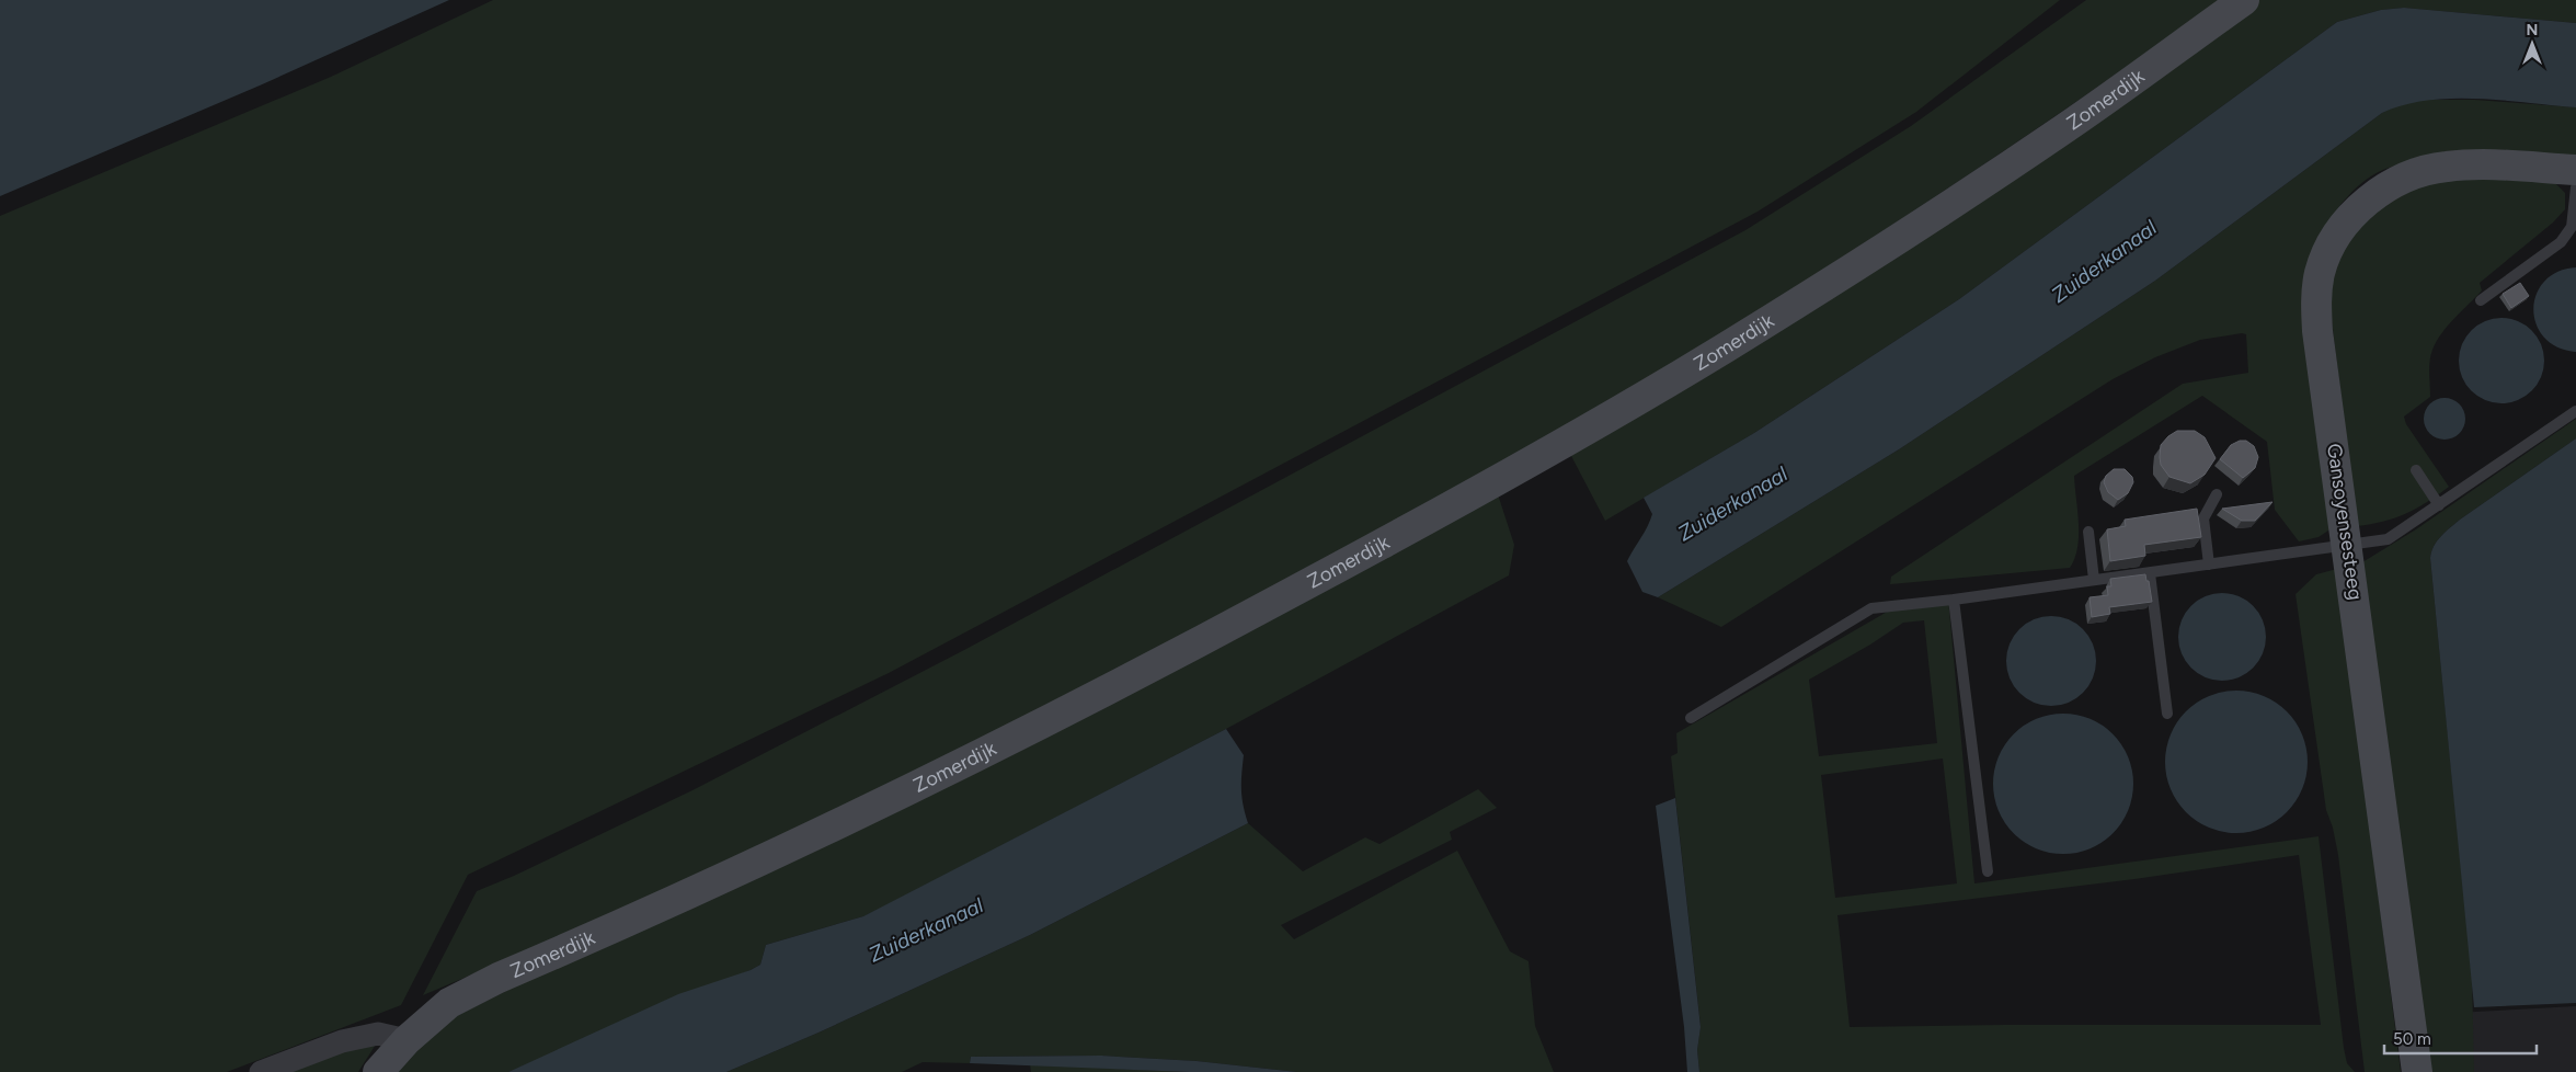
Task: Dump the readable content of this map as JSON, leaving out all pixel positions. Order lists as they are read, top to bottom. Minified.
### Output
{"streets":{"street":["Zomerdijk","Gansoyensesteeg"]},"water":["Zuiderkanaal"],"scale_bar":"50 m","north":"top"}
